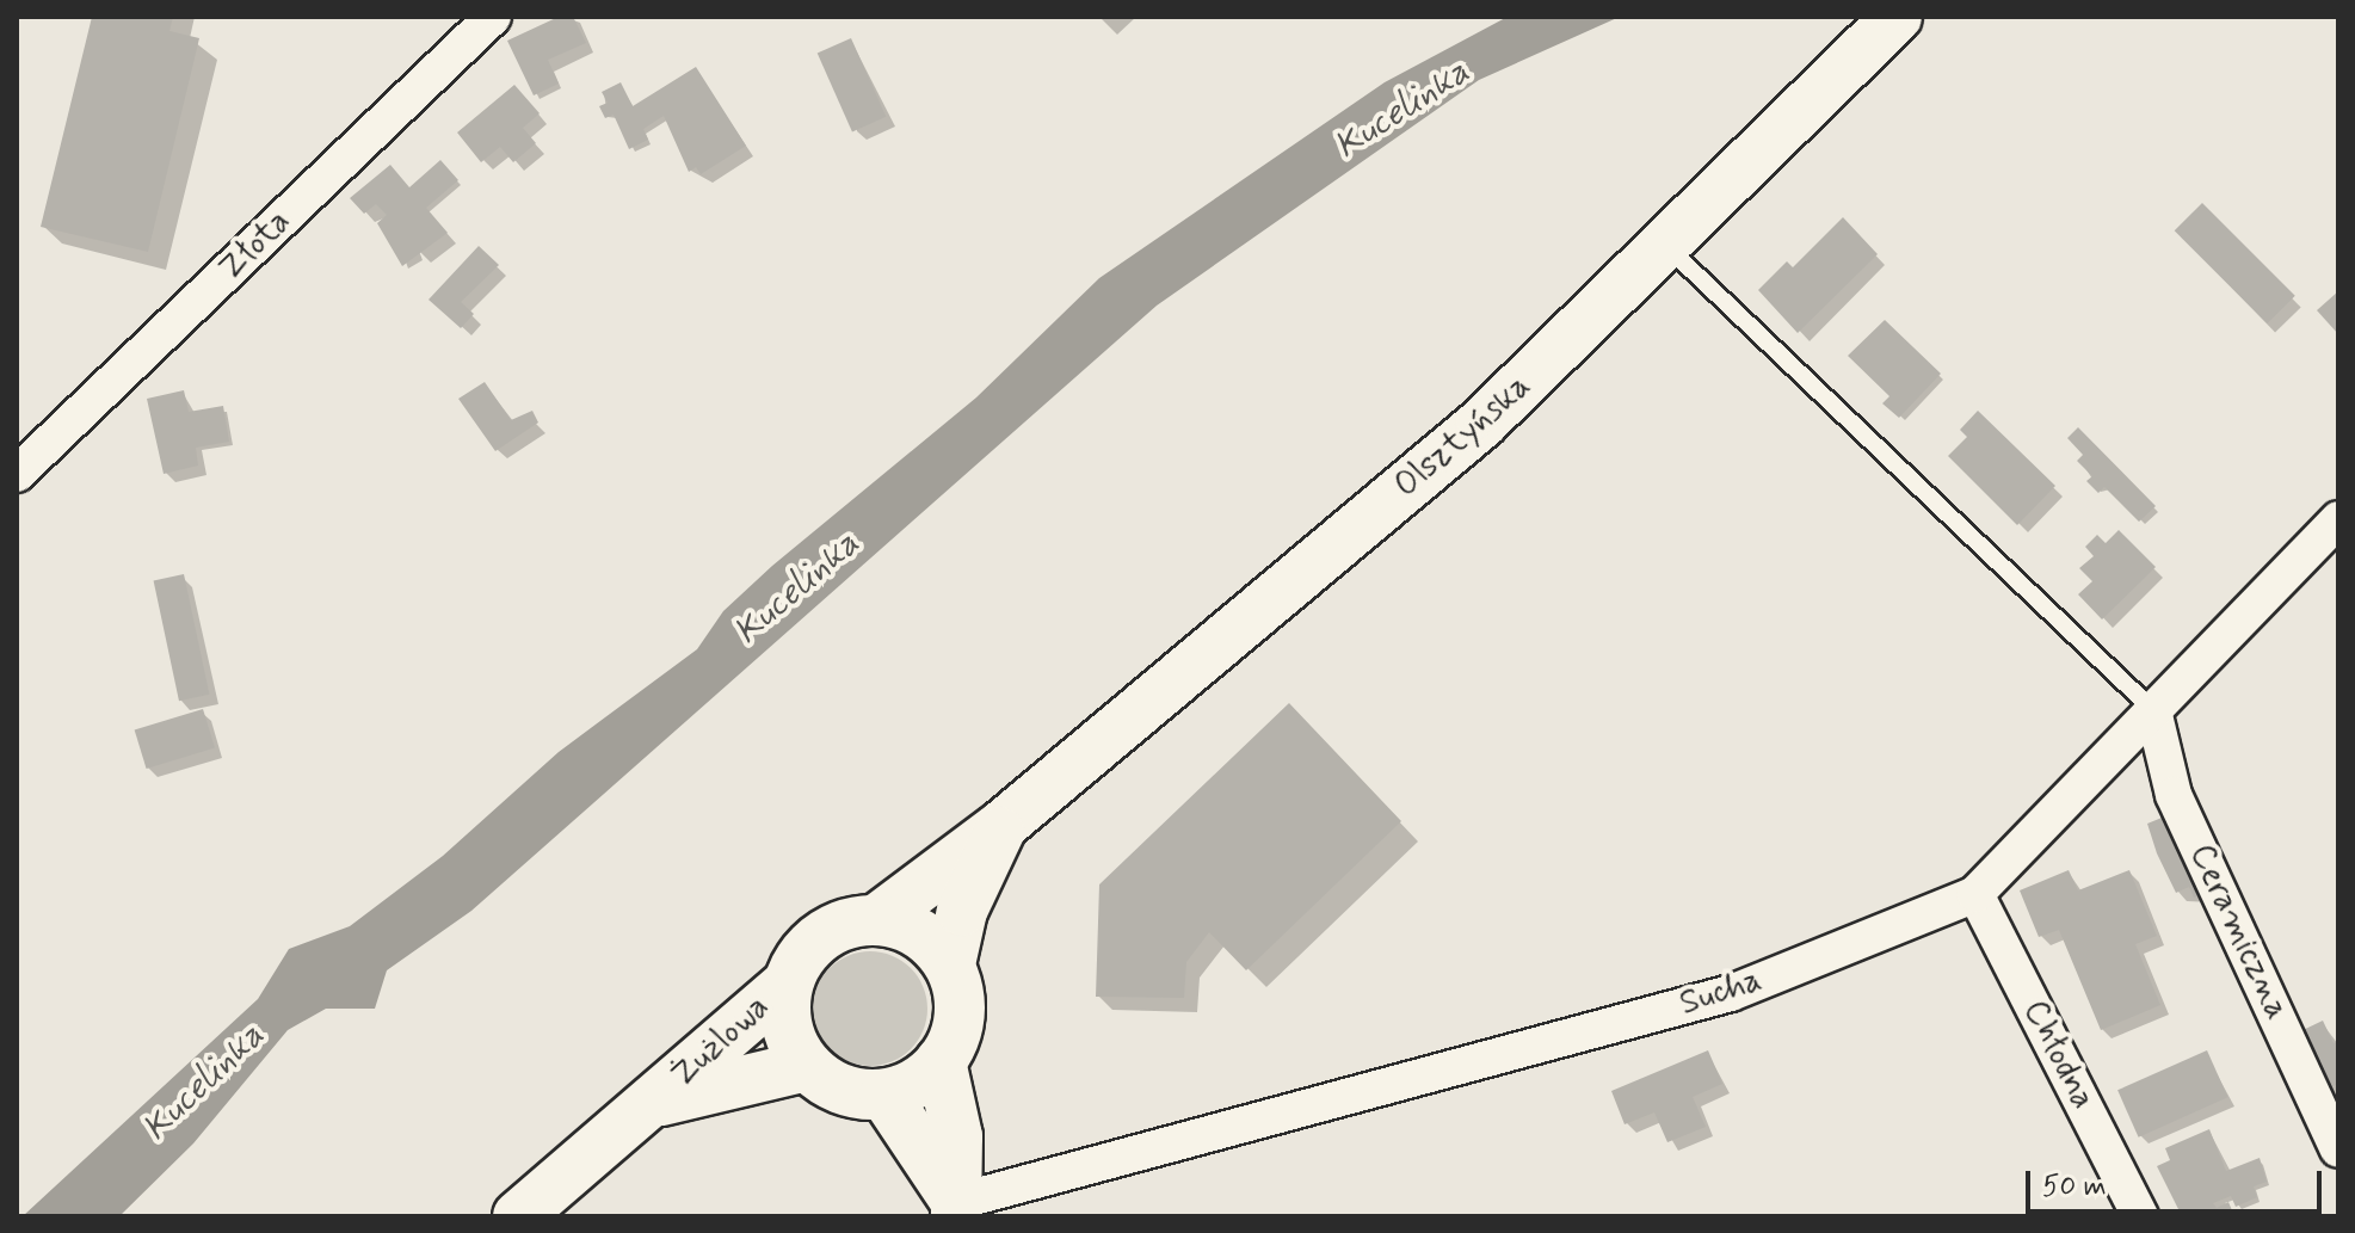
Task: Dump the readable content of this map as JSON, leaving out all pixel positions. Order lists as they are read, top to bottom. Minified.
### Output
{"streets":{"street":["Złota","Olsztyńska","Ceramiczna","Sucha","Żużlowa","Chłodna"]},"crossings":[["Olsztyńska","Żużlowa"],["Ceramiczna","Sucha"],["Sucha","Chłodna"]],"water":["Kucelinka"],"scale_bar":"50 m"}
